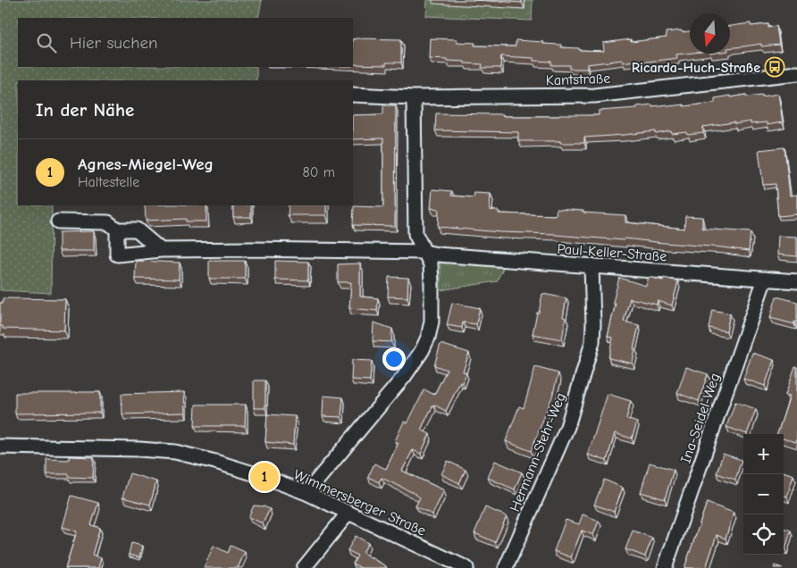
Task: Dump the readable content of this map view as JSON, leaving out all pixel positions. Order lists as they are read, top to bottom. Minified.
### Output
{"streets":{"street":["Kantstraße","Paul-Keller-Straße","Ina-Seidel-Weg","Hermann-Stehr-Weg","Wimmersberger Straße"]},"crossings":[["Paul-Keller-Straße","Ina-Seidel-Weg"],["Paul-Keller-Straße","Hermann-Stehr-Weg"]],"places":{"bus stop":["Ricarda-Huch-Straße"]},"north":"bottom","page":{"search":"Hier suchen","heading":"In der Nähe","list":[{"mark":"1","name":"Agnes-Miegel-Weg","note":"Haltestelle","value":"80 m"}],"map_buttons":["+","−"],"pins":"1"}}
